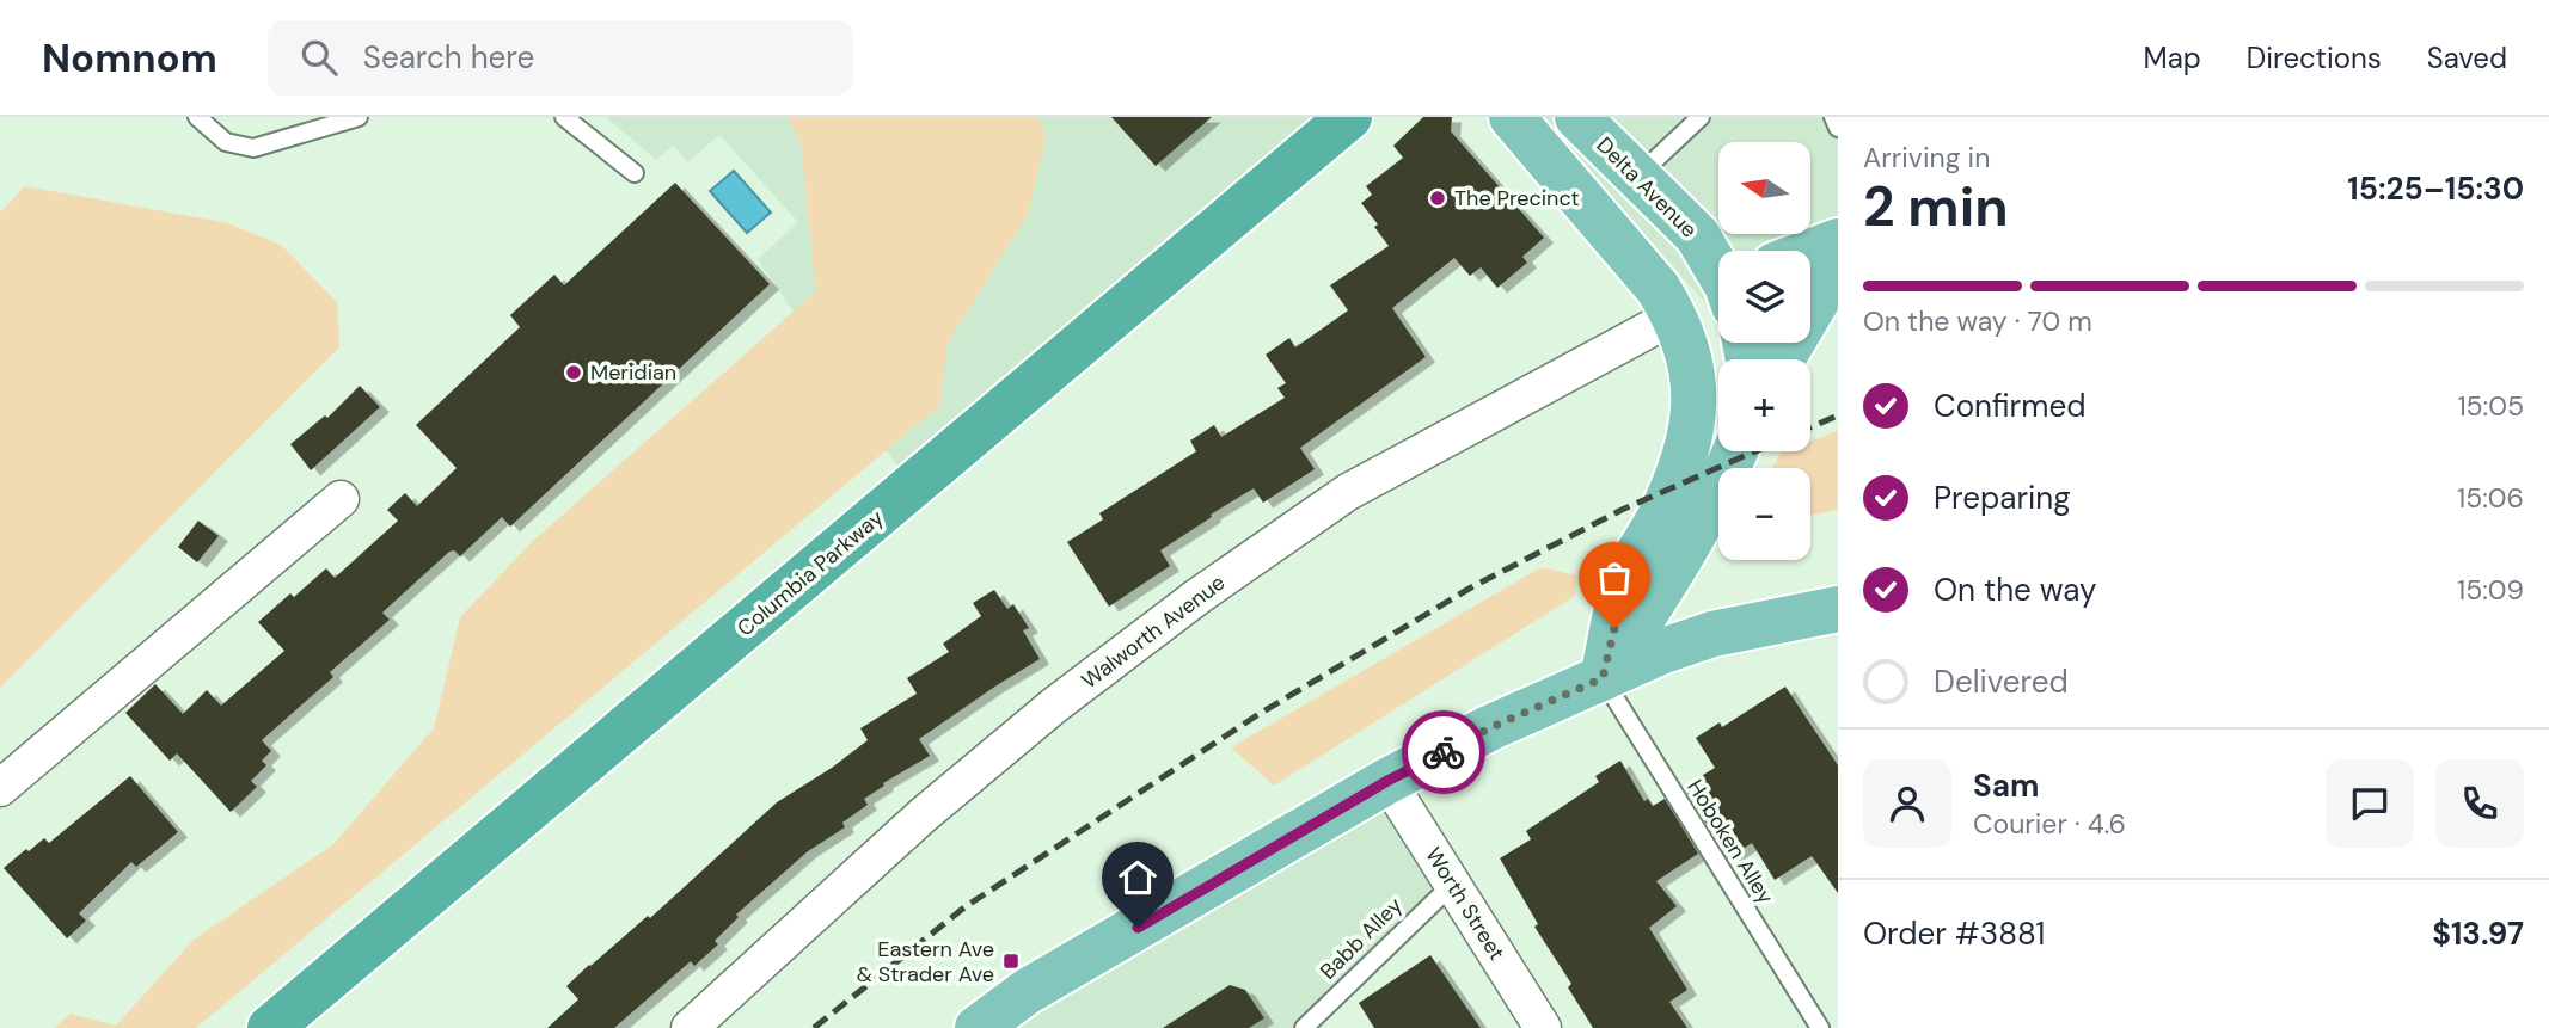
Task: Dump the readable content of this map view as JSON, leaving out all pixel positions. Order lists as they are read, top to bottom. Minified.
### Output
{"streets":{"highway":["Columbia Parkway"],"main road":["Delta Avenue"],"street":["Walworth Avenue","Worth Street"],"lane":["Hoboken Alley","Babb Alley"]},"crossings":[["Worth Street","Babb Alley"]],"places":{"other":["The Precinct","Meridian"],"transit":["Eastern Ave & Strader Ave"]},"north":"left","page":{"header":"Nomnom","search":"Search here","nav":["Map","Directions","Saved"],"heading":["2 min","Arriving in","15:25–15:30"],"panel":["Sam","Courier · 4.6","Order #3881","$13.97"],"map_buttons":["+","−"],"bar":"On the way · 70 m","list":[["Confirmed","15:05"],["Preparing","15:06"],["On the way","15:09"],"Delivered"]}}
